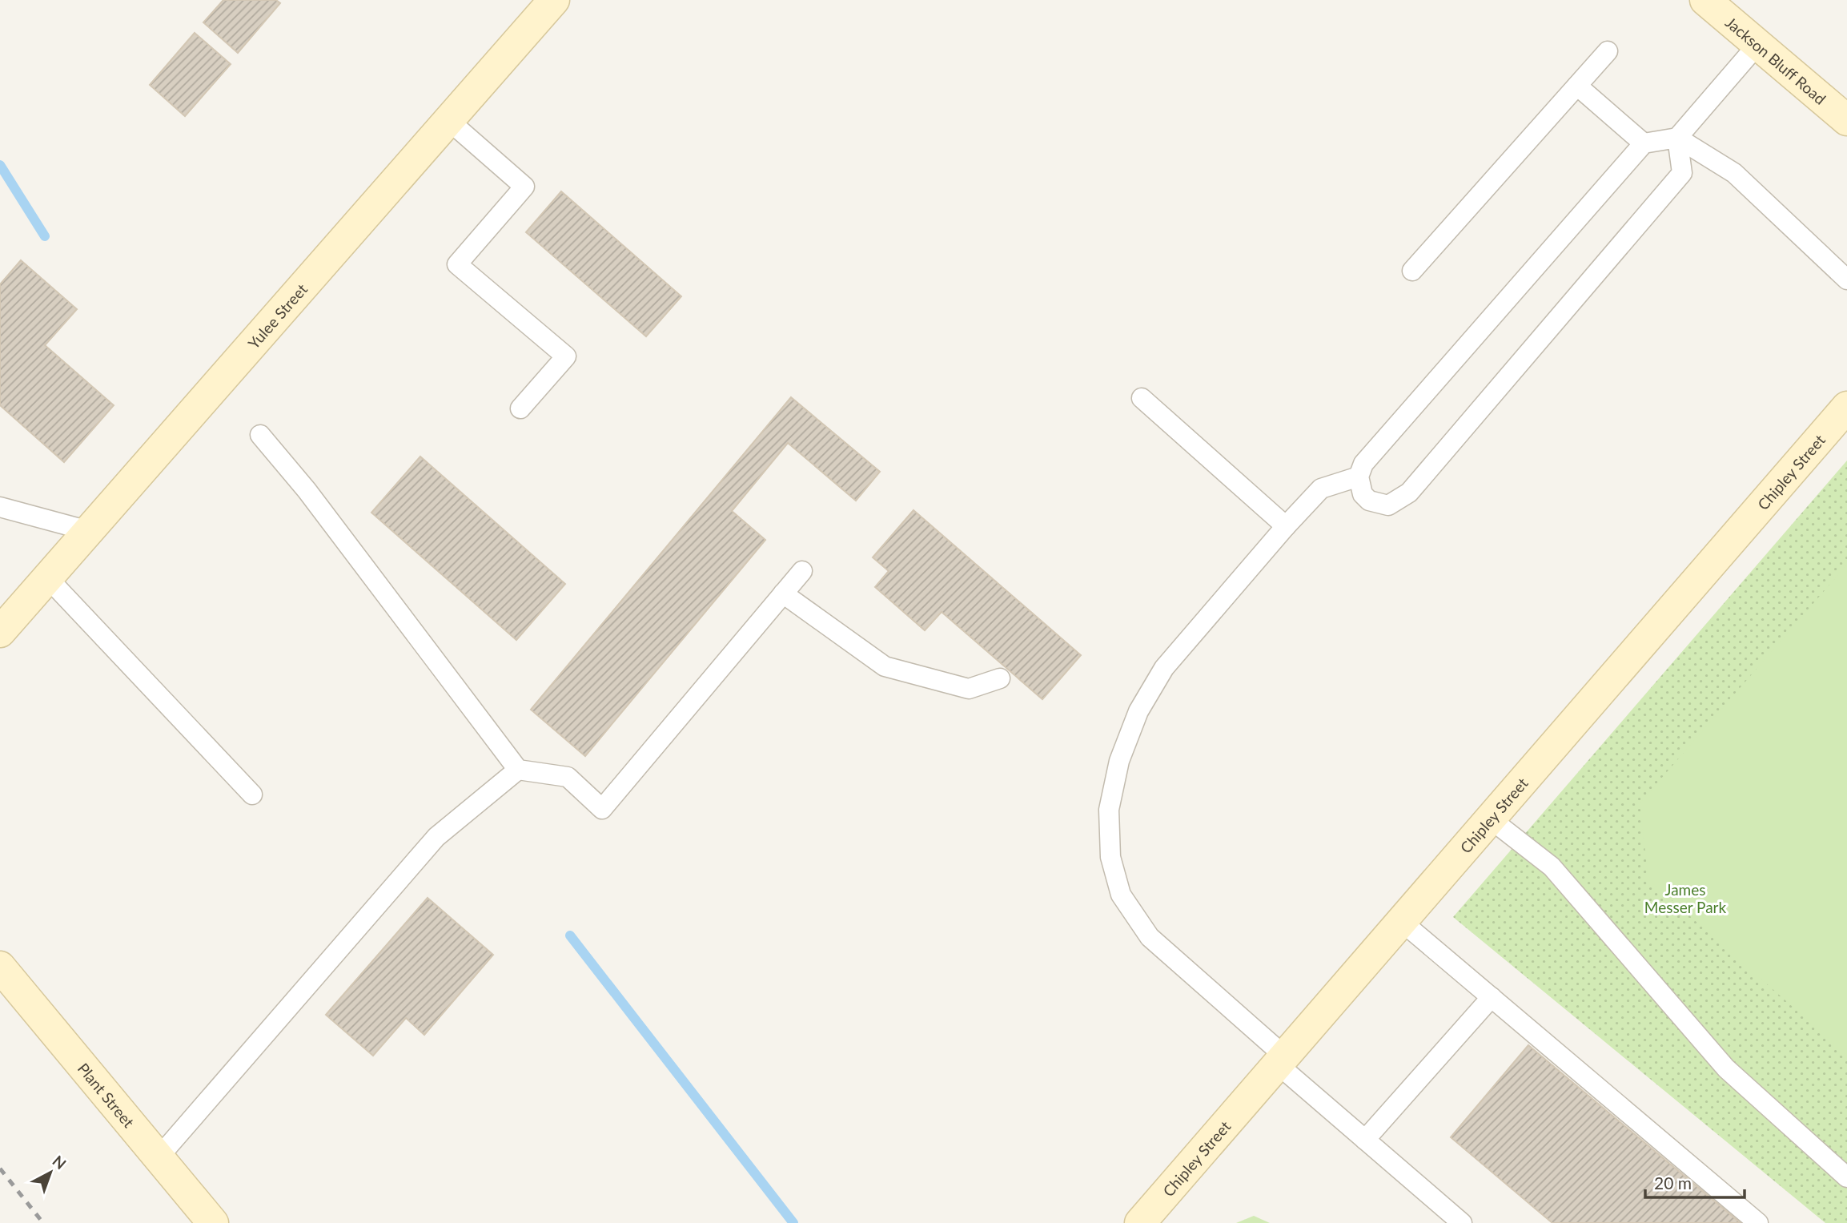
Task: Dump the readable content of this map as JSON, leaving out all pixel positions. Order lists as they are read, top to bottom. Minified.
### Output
{"streets":{"street":["Jackson Bluff Road","Yulee Street","Chipley Street","Plant Street"]},"parks":["James Messer Park"],"scale_bar":"20 m","north":"top right"}
